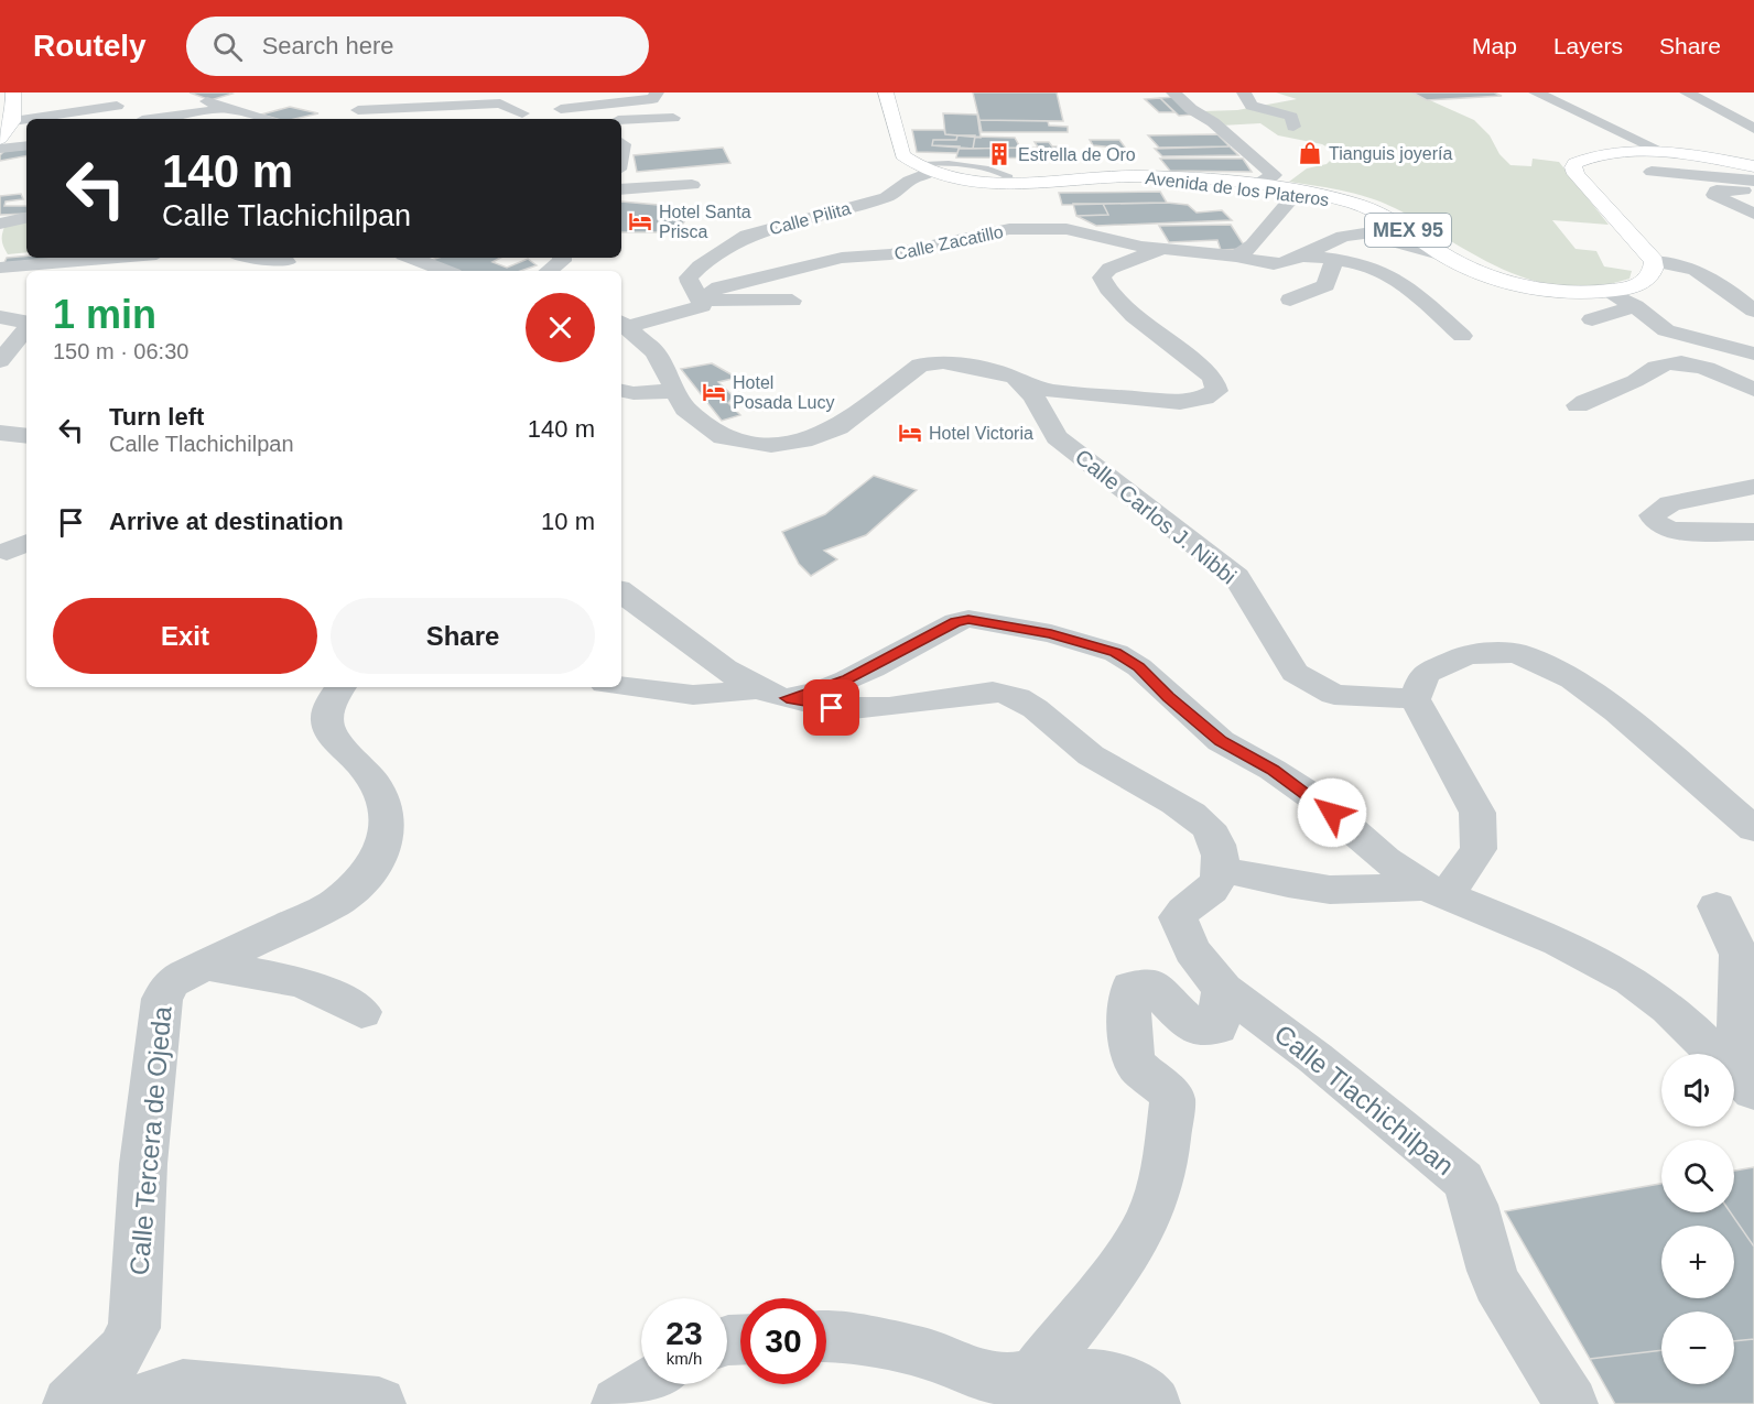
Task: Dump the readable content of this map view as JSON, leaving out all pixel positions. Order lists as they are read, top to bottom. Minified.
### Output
{"streets":{"main road":["Avenida de los Plateros","MEX 95"],"street":["Calle Pilita","Calle Zacatillo","Calle Carlos J. Nibbi","Calle Tlachichilpan","Calle Tercera de Ojeda"]},"crossings":[["Avenida de los Plateros","Calle Pilita"],["Avenida de los Plateros","Calle Zacatillo"],["Calle Pilita","Calle Zacatillo"]],"places":{"shop":["Tianguis joyería"],"building":["Estrella de Oro"],"hotel":["Hotel Santa Prisca","Hotel Posada Lucy","Hotel Victoria"]},"page":{"header":"Routely","search":"Search here","nav":["Map","Layers","Share"],"turn":["140 m","Calle Tlachichilpan"],"heading":["1 min","150 m · 06:30"],"list":[{"name":"Turn left","note":"Calle Tlachichilpan","value":"140 m"},{"name":"Arrive at destination","value":"10 m"}],"buttons":["Exit","Share"],"map_buttons":["+","−"],"speed":"23 km/h","limit":"30"}}
